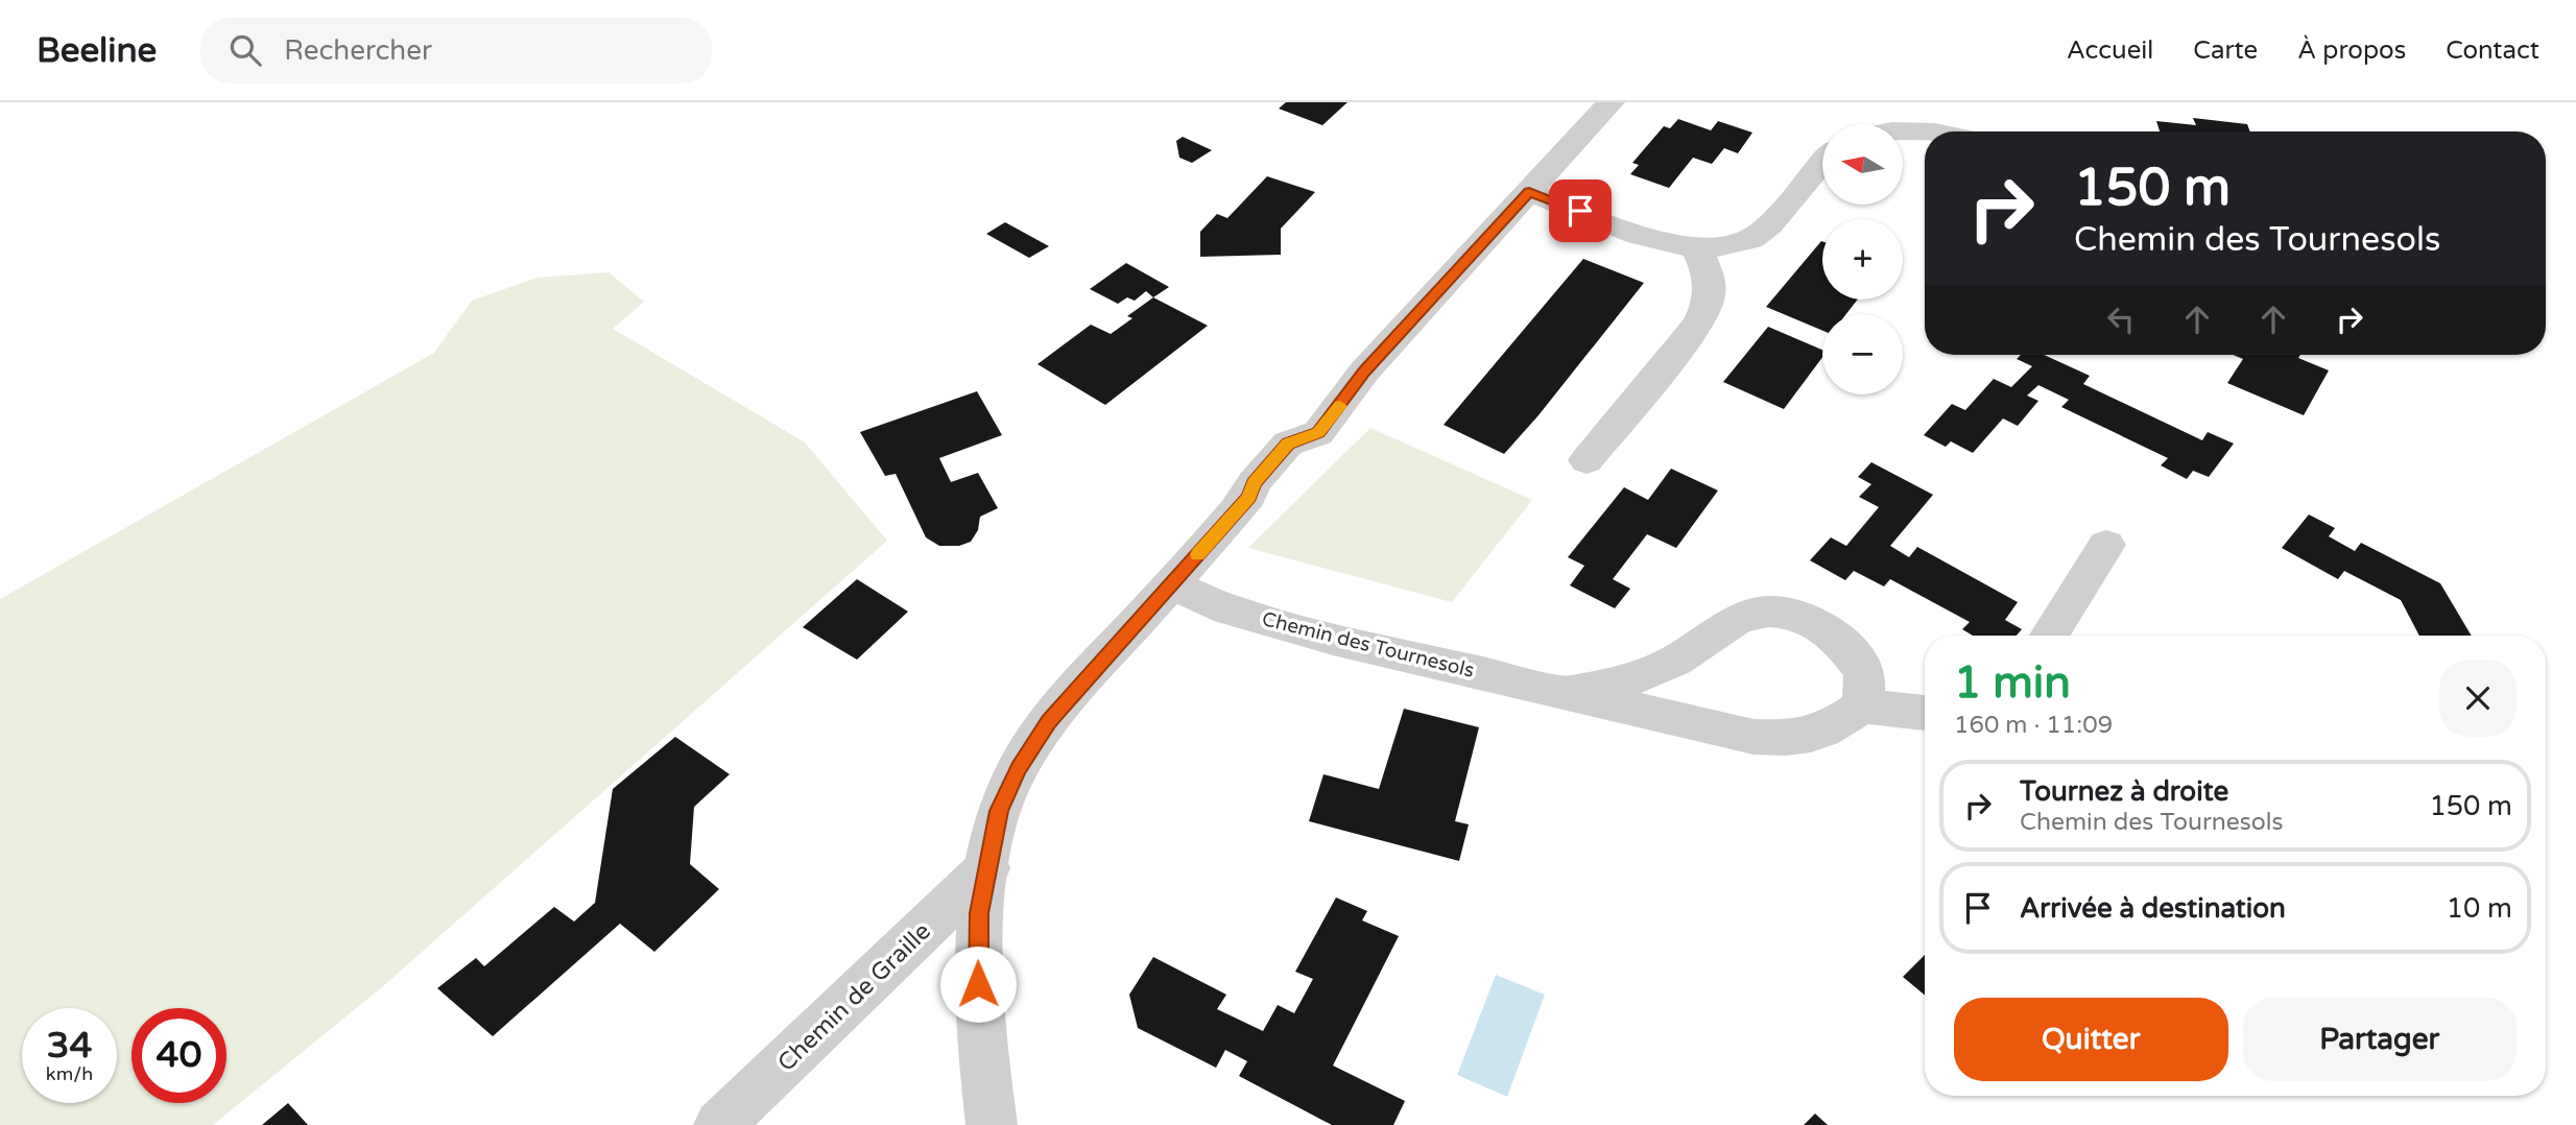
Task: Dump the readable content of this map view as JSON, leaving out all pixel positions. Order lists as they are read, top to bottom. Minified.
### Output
{"streets":{"street":["Chemin des Tournesols","Chemin de Graille"]},"north":"left","page":{"header":"Beeline","search":"Rechercher","nav":["Accueil","Carte","À propos","Contact"],"map_buttons":["+","−"],"turn":["150 m","Chemin des Tournesols"],"heading":["1 min","160 m · 11:09"],"list":[{"name":"Tournez à droite","note":"Chemin des Tournesols","value":"150 m"},{"name":"Arrivée à destination","value":"10 m"}],"buttons":["Quitter","Partager"],"speed":"34 km/h","limit":"40"}}
